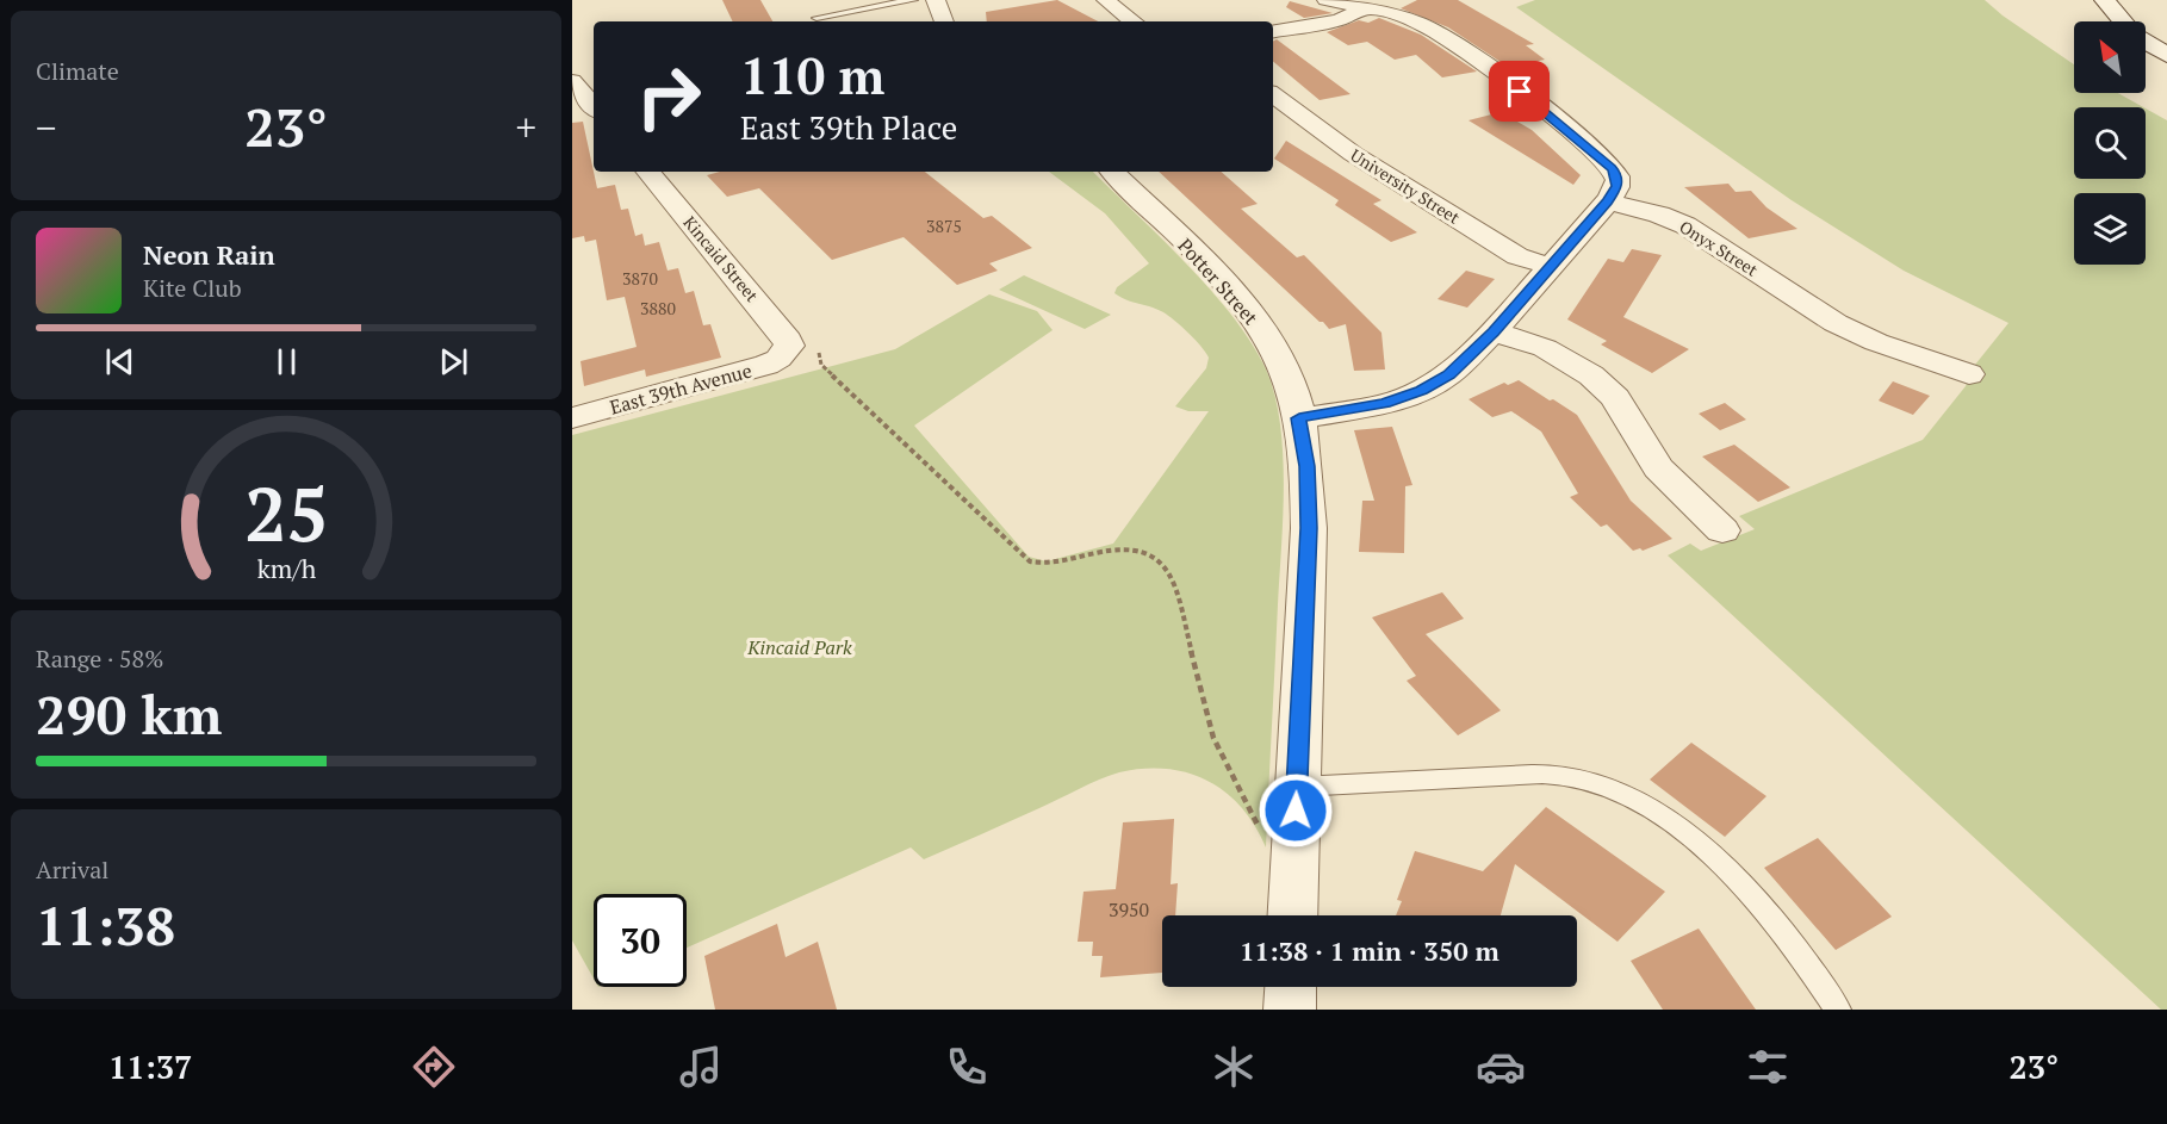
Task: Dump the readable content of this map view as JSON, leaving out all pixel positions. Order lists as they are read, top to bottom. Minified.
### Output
{"streets":{"street":["University Street","Onyx Street","Kincaid Street","Potter Street","East 39th Avenue"]},"crossings":[["Kincaid Street","East 39th Avenue"]],"parks":["Kincaid Park"],"house_numbers":["3875","3870","3880","3950"],"north":"top left","page":{"tile":["Climate",["Range · 58%","290 km"],["Arrival","11:38"]],"turn":["110 m","East 39th Place"],"heat":["−","23°","+"],"song":["Neon Rain","Kite Club"],"limit":"30","trip":"11:38 · 1 min · 350 m","tabs":["11:37","23°"],"gauge":["25","km/h"]}}
